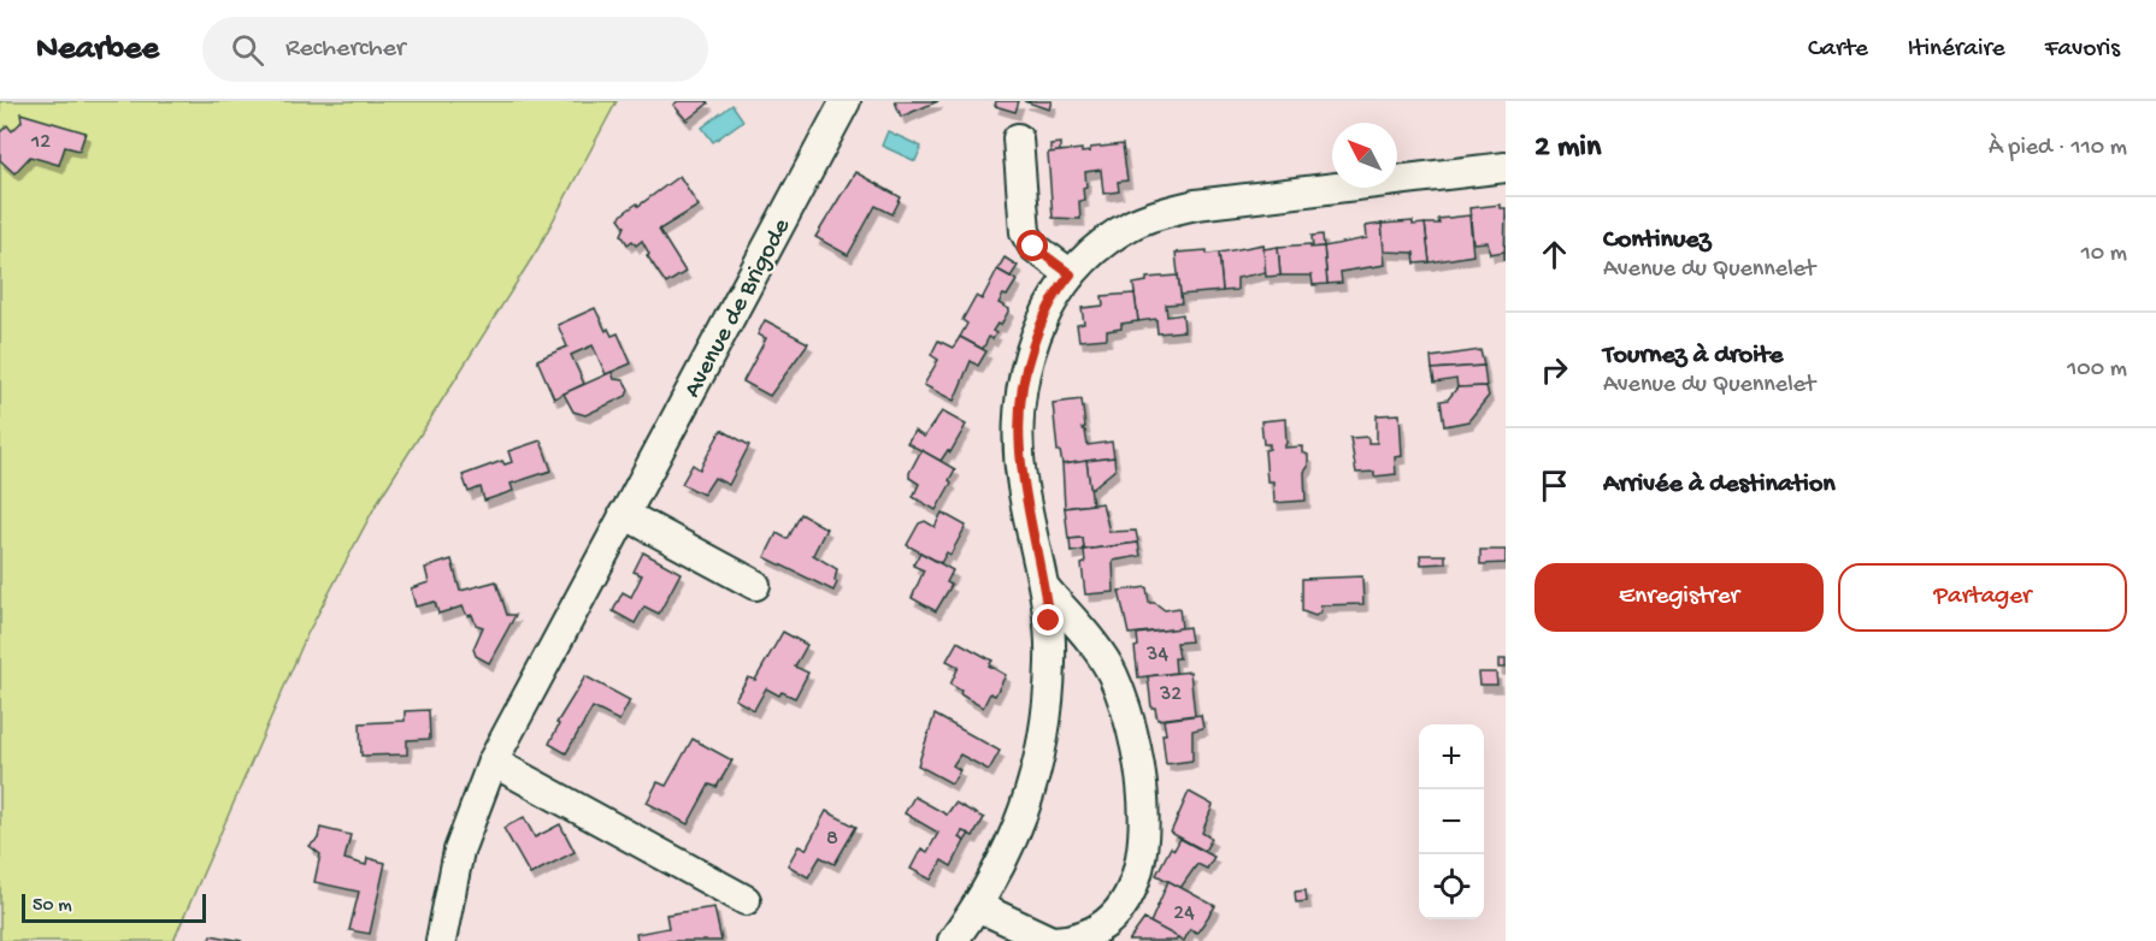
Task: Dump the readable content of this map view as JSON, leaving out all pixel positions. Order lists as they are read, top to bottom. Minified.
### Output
{"streets":{"street":["Avenue de Brigode"]},"house_numbers":["12","34","32","8","24"],"scale_bar":"50 m","north":"top left","page":{"header":"Nearbee","search":"Rechercher","nav":["Carte","Itinéraire","Favoris"],"heading":["2 min","À pied · 110 m"],"list":[["Continuez","Avenue du Quennelet","10 m"],["Tournez à droite","Avenue du Quennelet","100 m"],"Arrivée à destination"],"buttons":["Enregistrer","Partager"],"map_buttons":["+","−"],"scale":"50 m"}}
